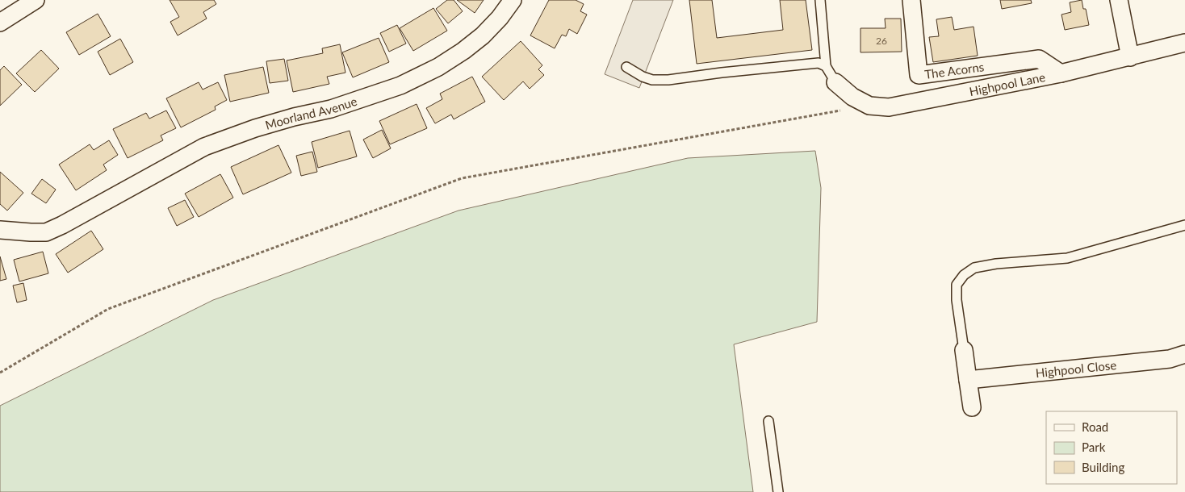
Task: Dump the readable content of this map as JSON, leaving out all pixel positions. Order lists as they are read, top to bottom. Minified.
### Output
{"streets":{"street":["The Acorns","Highpool Lane","Moorland Avenue","Highpool Close"]},"crossings":[["The Acorns","Highpool Lane"]],"house_numbers":["26"],"legend":["Road","Park","Building"]}
